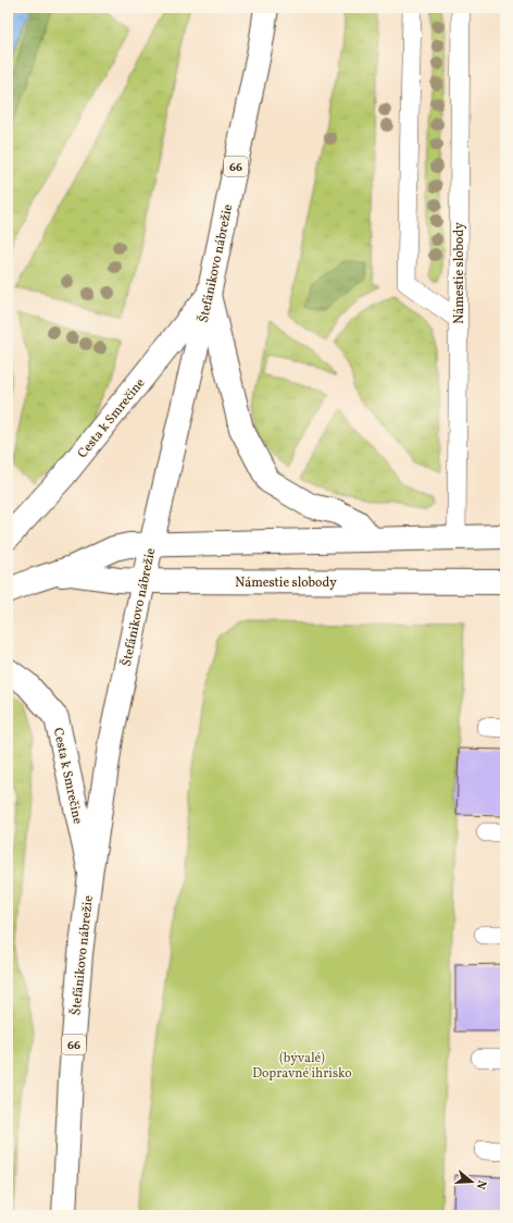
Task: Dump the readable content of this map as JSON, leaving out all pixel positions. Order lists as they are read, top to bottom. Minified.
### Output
{"streets":{"street":["66","Štefánikovo nábrežie","Námestie slobody","Cesta k Smrečine"]},"crossings":[["Štefánikovo nábrežie","Námestie slobody"],["Štefánikovo nábrežie","Cesta k Smrečine"]],"parks":["(bývalé) Dopravné ihrisko"],"north":"right"}
